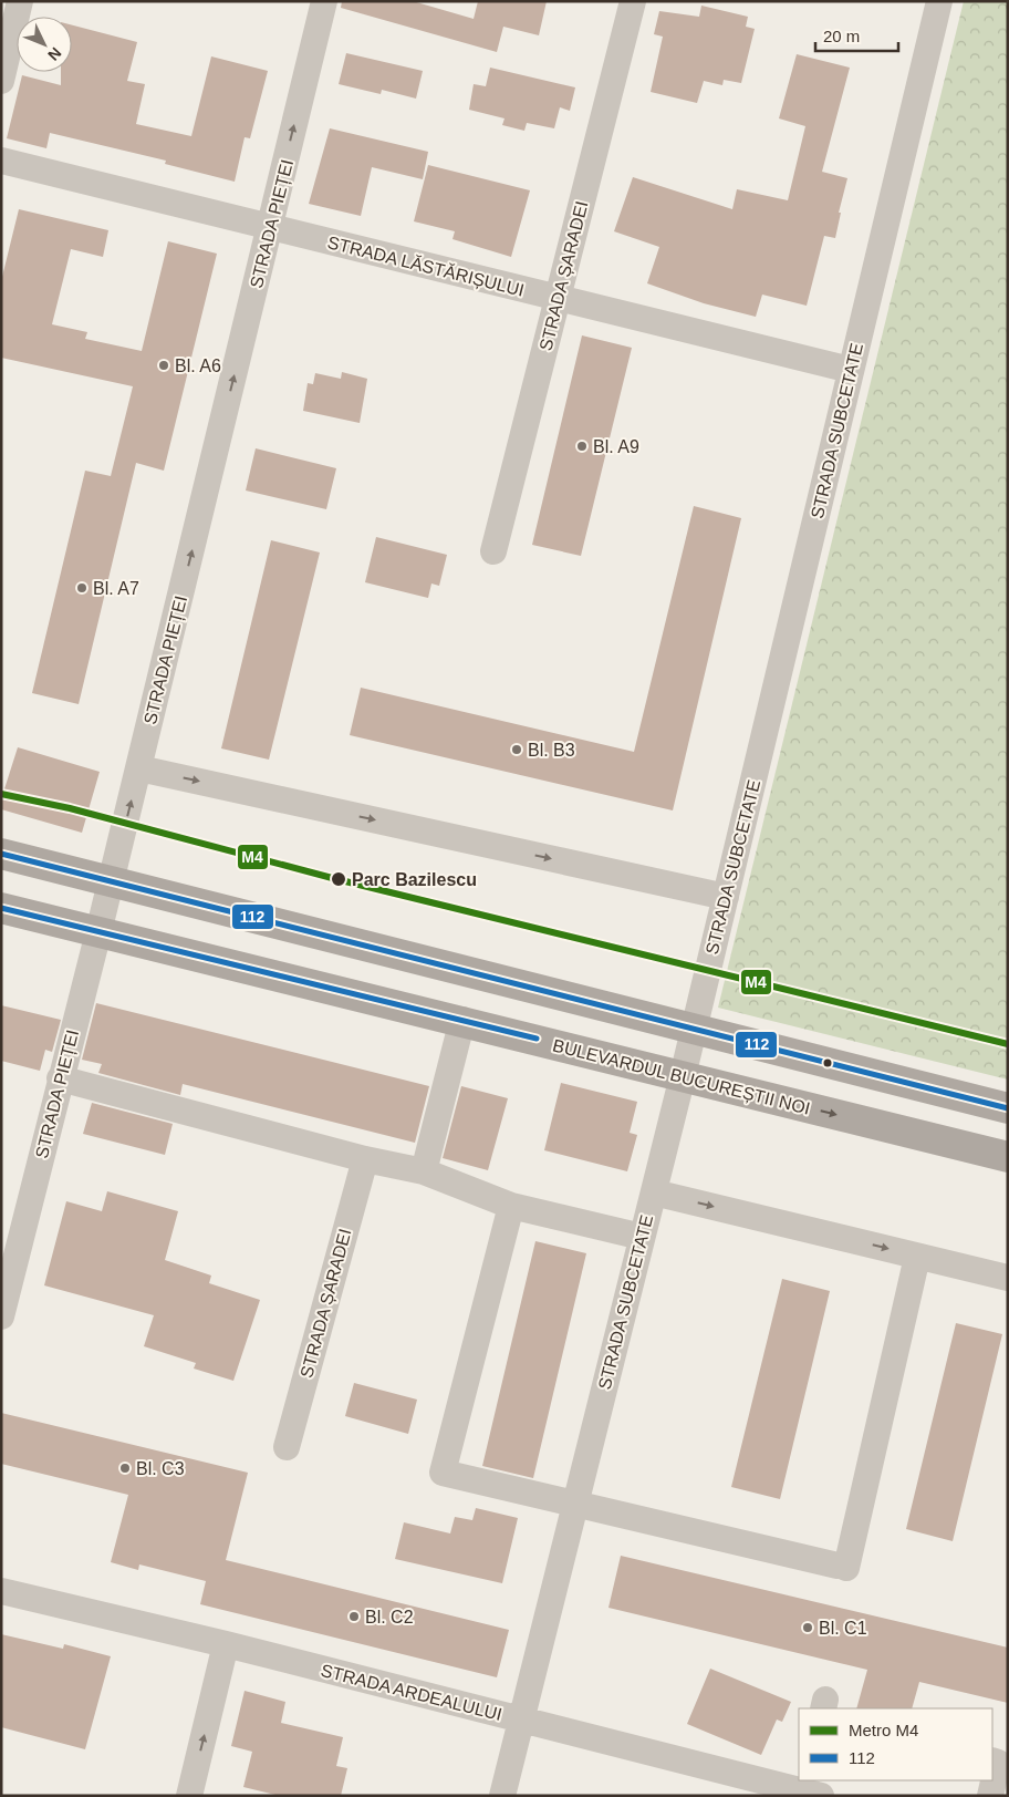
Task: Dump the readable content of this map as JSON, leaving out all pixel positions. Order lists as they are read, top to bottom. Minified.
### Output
{"streets":{"main road":["BULEVARDUL BUCUREȘTII NOI"],"street":["STRADA PIEȚEI","STRADA LĂSTĂRIȘULUI","STRADA ȘARADEI","STRADA SUBCETATE","STRADA ARDEALULUI"]},"crossings":[["STRADA PIEȚEI","STRADA LĂSTĂRIȘULUI"],["STRADA PIEȚEI","BULEVARDUL BUCUREȘTII NOI"],["STRADA LĂSTĂRIȘULUI","STRADA ȘARADEI"],["STRADA LĂSTĂRIȘULUI","STRADA SUBCETATE"],["STRADA SUBCETATE","BULEVARDUL BUCUREȘTII NOI"],["STRADA SUBCETATE","STRADA ARDEALULUI"]],"one_way":["STRADA PIEȚEI"],"places":["Bl. A6","Bl. A9","Bl. A7","Bl. B3","Parc Bazilescu","Bl. C3","Bl. C2","Bl. C1"],"lines":["metro line M4","transit line 112"],"legend":["Metro M4","112"],"scale_bar":"20 m","north":"bottom right"}
